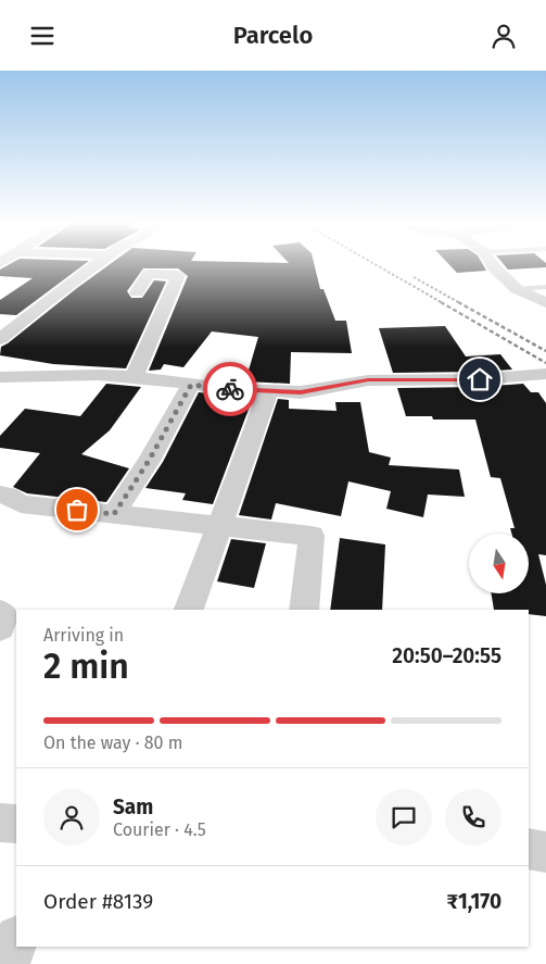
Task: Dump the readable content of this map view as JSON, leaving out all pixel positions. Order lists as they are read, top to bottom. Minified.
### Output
{"north":"bottom","page":{"header":"Parcelo","heading":["2 min","Arriving in","20:50–20:55"],"panel":["Sam","Courier · 4.5","Order #8139","₹1,170"],"bar":"On the way · 80 m"}}
